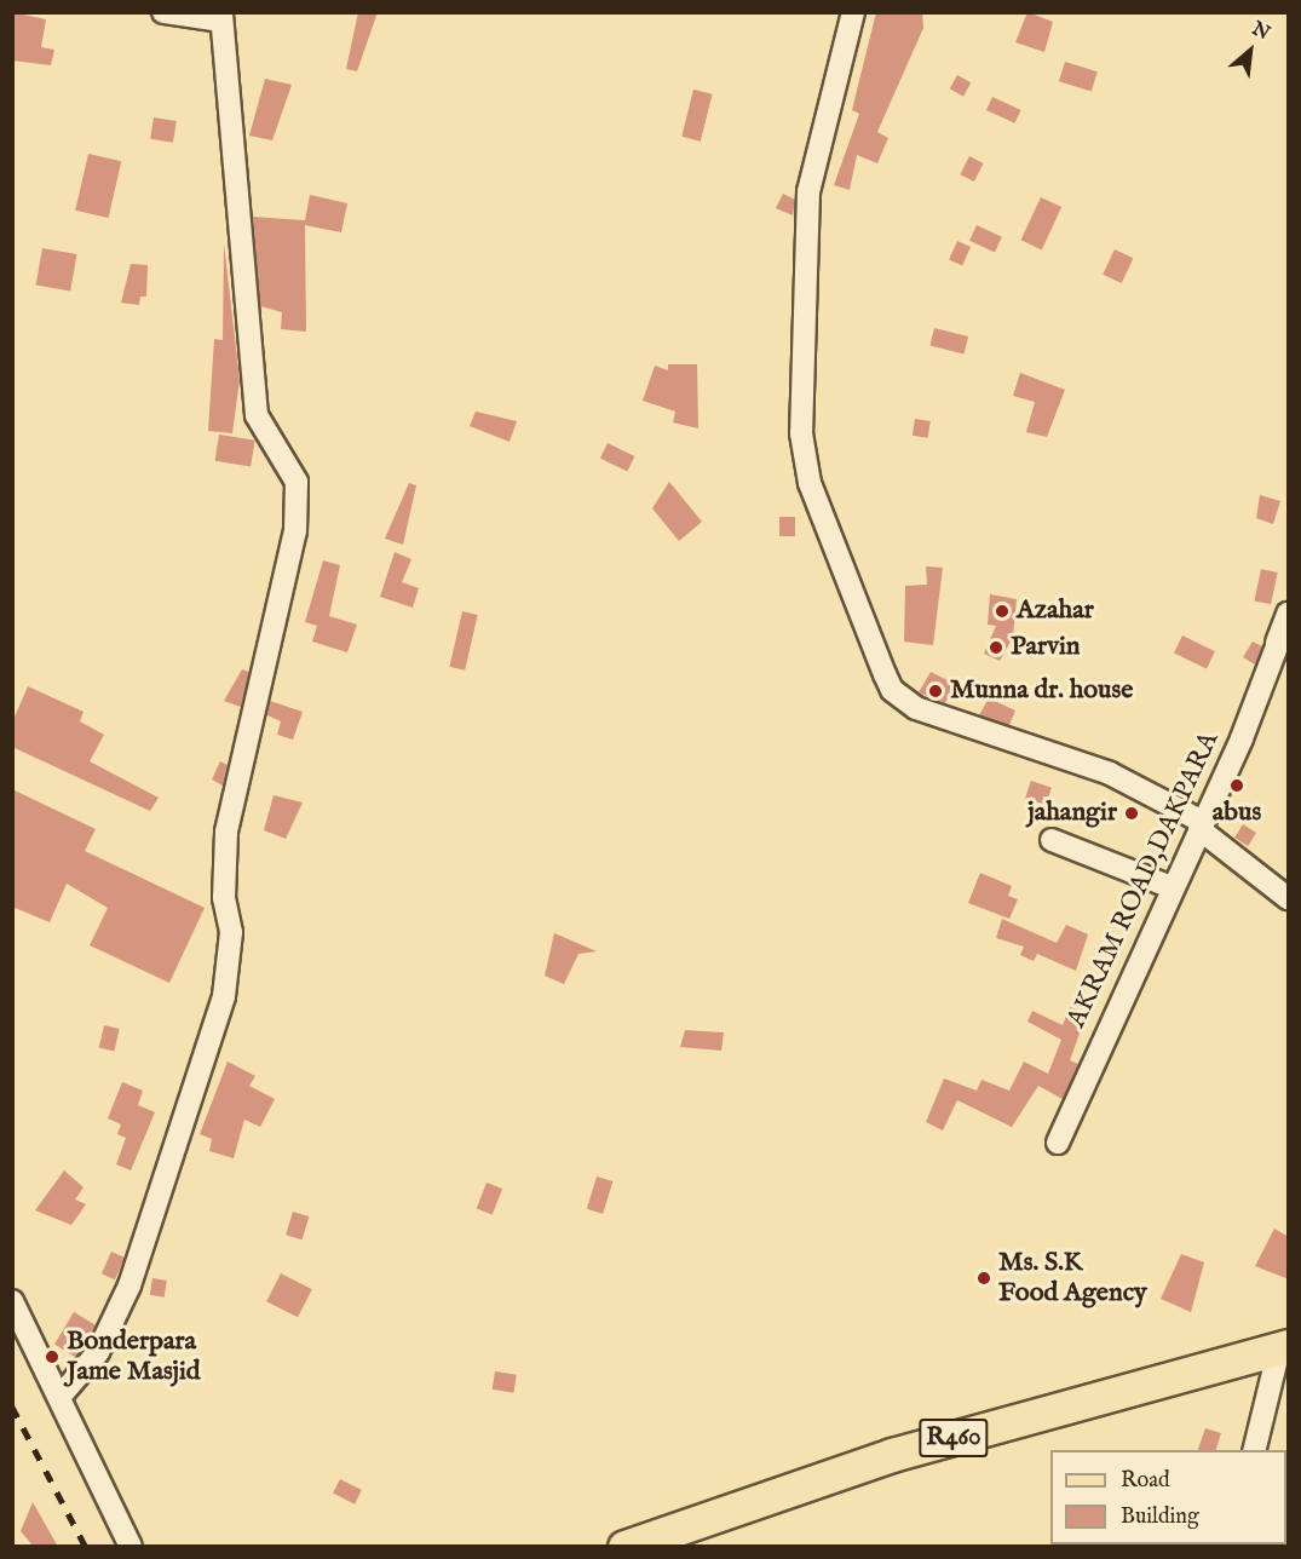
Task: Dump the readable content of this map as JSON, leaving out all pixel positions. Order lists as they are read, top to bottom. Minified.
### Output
{"streets":{"main road":["R460"],"street":["AKRAM ROAD,DAKPARA"]},"places":["Azahar","Parvin","Munna dr. house","abus","jahangir","Ms. S.K Food Agency","Bonderpara Jame Masjid"],"legend":["Road","Building"],"north":"top right"}
